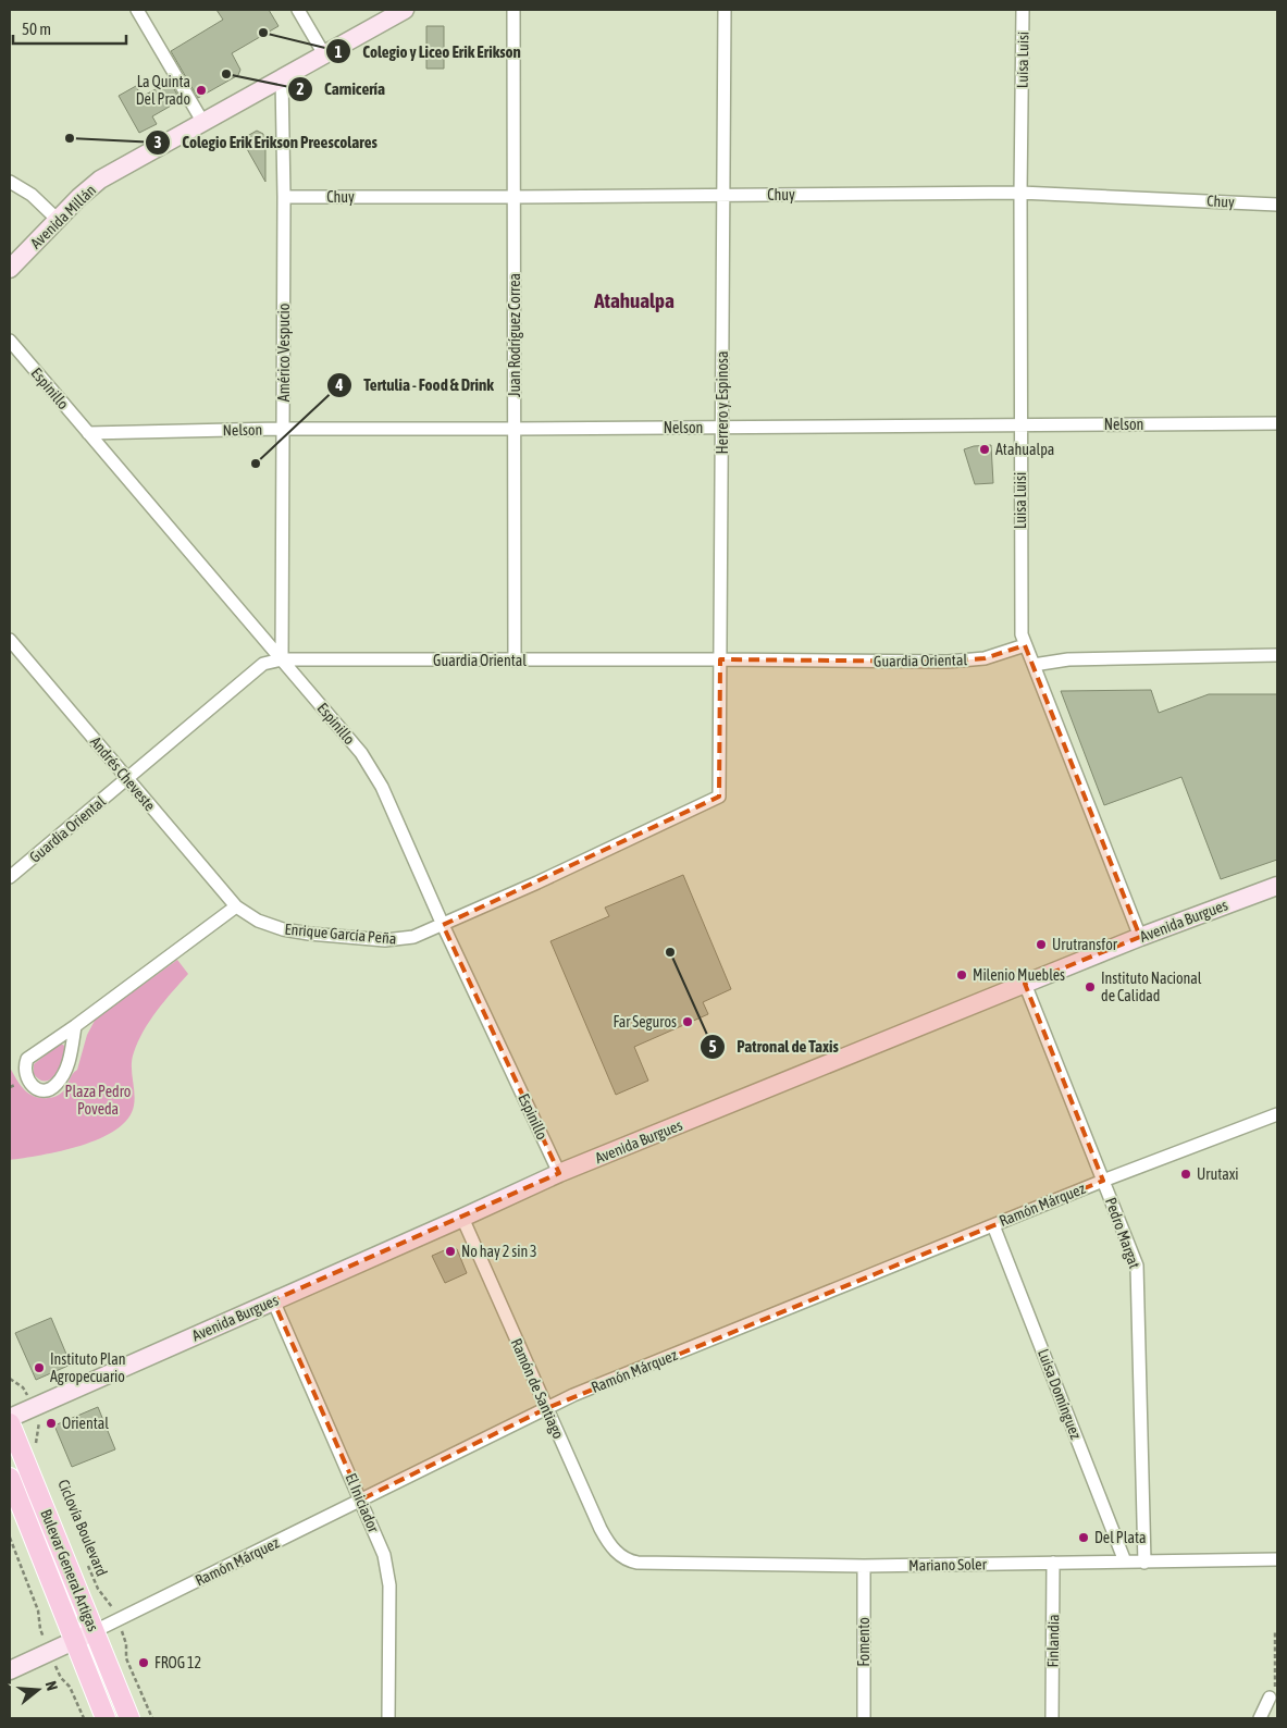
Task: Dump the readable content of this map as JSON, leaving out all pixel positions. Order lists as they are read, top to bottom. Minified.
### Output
{"streets":{"main road":["Bulevar General Artigas"],"street":["Luisa Luisi","Chuy","Avenida Millán","Juan Rodríguez Correa","Américo Vespucio","Espinillo","Herrero y Espinosa","Nelson","Guardia Oriental","Andrés Cheveste","Avenida Burgues","Enrique García Peña","Ramón Márquez","Pedro Margat","Ramón de Santiago","Luisa Domínguez","El Iniciador","Mariano Soler","Finlandia","Fomento"],"path":["Ciclovía Boulevard"]},"crossings":[["Luisa Luisi","Chuy"],["Luisa Luisi","Nelson"],["Luisa Luisi","Guardia Oriental"],["Luisa Luisi","Avenida Burgues"],["Chuy","Juan Rodríguez Correa"],["Chuy","Américo Vespucio"],["Chuy","Herrero y Espinosa"],["Avenida Millán","Américo Vespucio"],["Juan Rodríguez Correa","Nelson"],["Juan Rodríguez Correa","Guardia Oriental"],["Américo Vespucio","Espinillo"],["Américo Vespucio","Nelson"],["Américo Vespucio","Guardia Oriental"],["Espinillo","Nelson"],["Espinillo","Guardia Oriental"],["Espinillo","Avenida Burgues"],["Espinillo","Enrique García Peña"],["Herrero y Espinosa","Nelson"],["Herrero y Espinosa","Guardia Oriental"],["Herrero y Espinosa","Enrique García Peña"],["Guardia Oriental","Andrés Cheveste"],["Andrés Cheveste","Enrique García Peña"],["Avenida Burgues","Pedro Margat"],["Avenida Burgues","Ramón de Santiago"],["Avenida Burgues","El Iniciador"],["Ramón Márquez","Pedro Margat"],["Ramón Márquez","Ramón de Santiago"],["Ramón Márquez","Luisa Domínguez"],["Ramón Márquez","El Iniciador"],["Ramón Márquez","Ciclovía Boulevard"],["Ramón Márquez","Bulevar General Artigas"],["Pedro Margat","Mariano Soler"],["Ramón de Santiago","Mariano Soler"],["Luisa Domínguez","Mariano Soler"],["Mariano Soler","Finlandia"],["Mariano Soler","Fomento"]],"districts":["Atahualpa"],"parks":["Plaza Pedro Poveda"],"places":["Colegio y Liceo Erik Erikson","Carnicería","La Quinta Del Prado","Colegio Erik Erikson Preescolares","Atahualpa","Tertulia - Food & Drink","Urutransfor","Patronal de Taxis","Milenio Muebles","Instituto Nacional de Calidad","Far Seguros","Urutaxi","No hay 2 sin 3","Instituto Plan Agropecuario","Oriental","Del Plata","FROG 12"],"scale_bar":"50 m","north":"right"}
